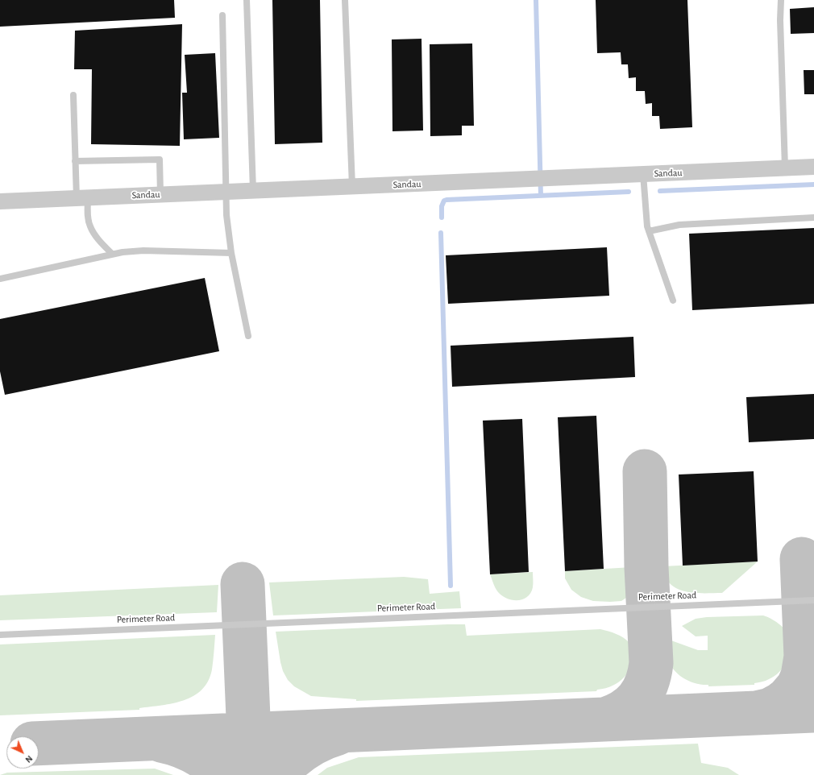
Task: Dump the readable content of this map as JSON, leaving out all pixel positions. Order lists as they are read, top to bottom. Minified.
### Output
{"streets":{"street":["Sandau"],"lane":["Perimeter Road"]},"north":"bottom right"}
